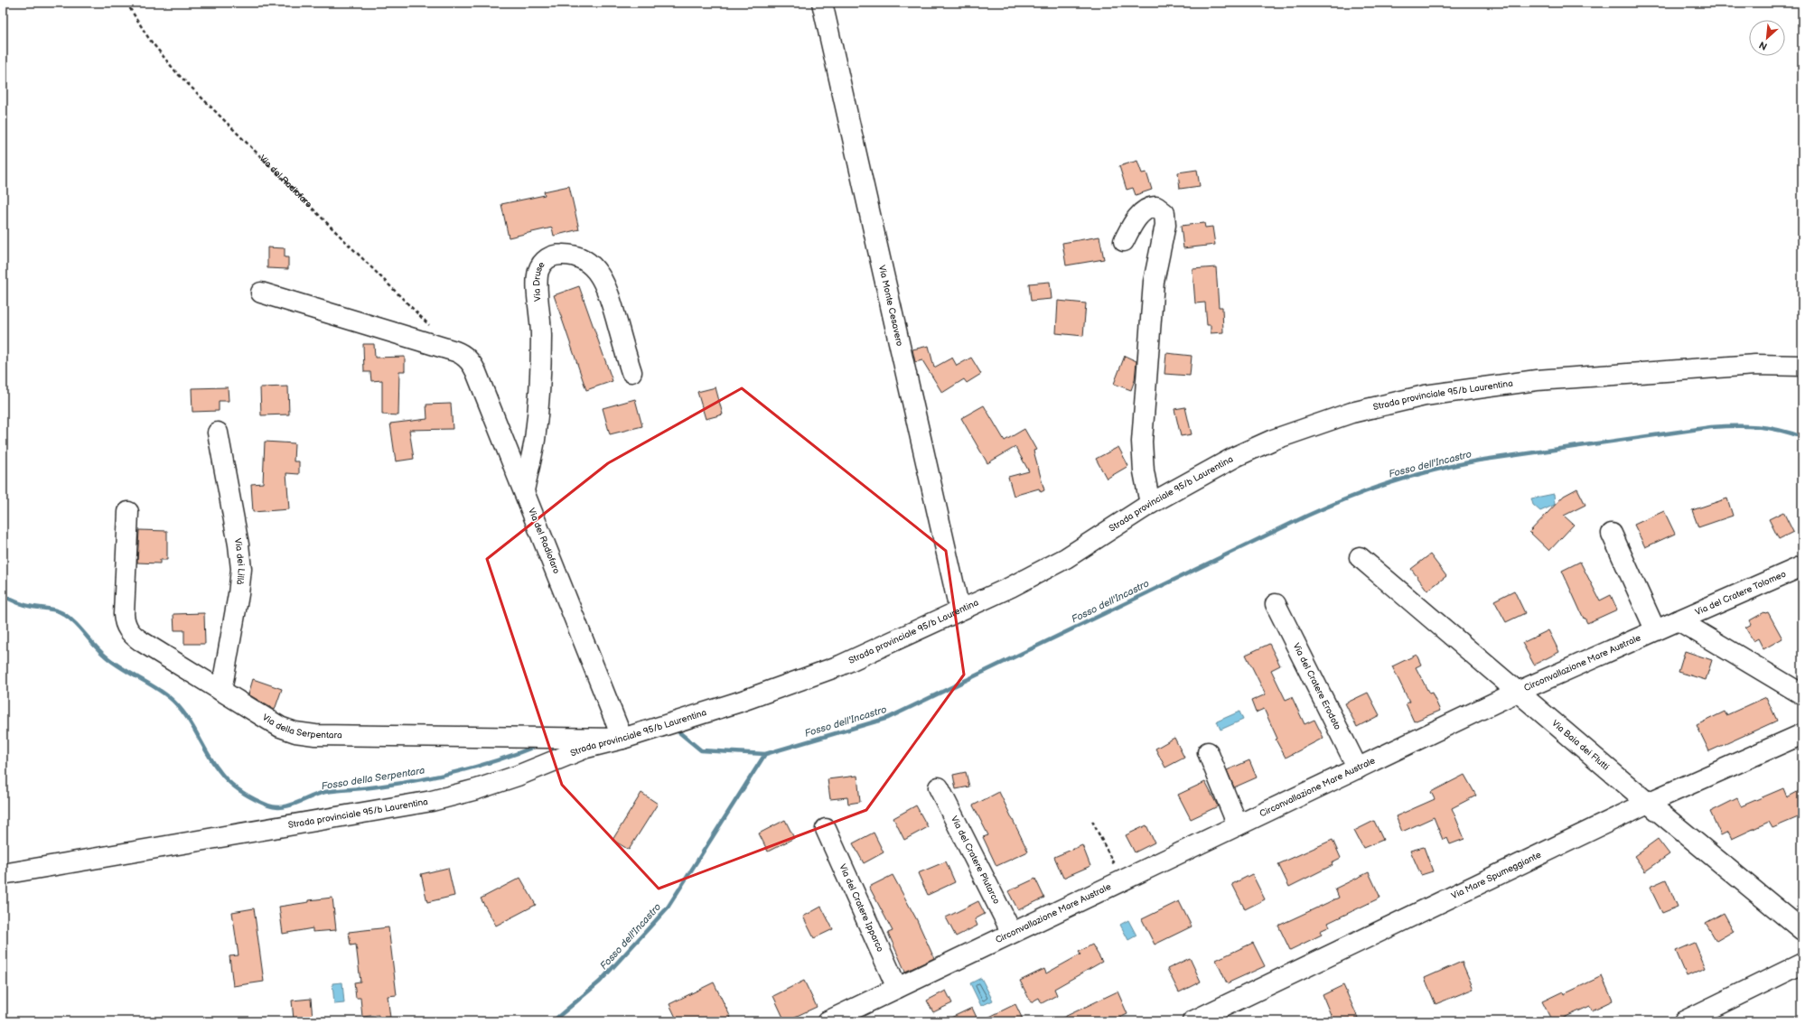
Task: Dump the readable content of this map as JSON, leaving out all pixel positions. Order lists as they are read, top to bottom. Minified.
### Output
{"streets":{"street":["Via del Radiofaro","Via Druse","Via Monte Cesavero","Strada provinciale 95/b Laurentina","Via dei Lillà","Via del Cratere Tolomeo","Circonvallazione Mare Australe","Via del Cratere Erodoto","Via della Serpentara","Via Baia dei Flutti","Via del Cratere Plutarco","Via Mare Spumeggiante","Via del Cratere Ipparco"]},"crossings":[["Via del Radiofaro","Via Druse"],["Via del Radiofaro","Strada provinciale 95/b Laurentina"],["Via del Radiofaro","Via della Serpentara"],["Via Monte Cesavero","Strada provinciale 95/b Laurentina"],["Strada provinciale 95/b Laurentina","Via della Serpentara"],["Via dei Lillà","Via della Serpentara"],["Via del Cratere Tolomeo","Circonvallazione Mare Australe"],["Circonvallazione Mare Australe","Via del Cratere Erodoto"],["Circonvallazione Mare Australe","Via Baia dei Flutti"],["Circonvallazione Mare Australe","Via del Cratere Plutarco"],["Circonvallazione Mare Australe","Via del Cratere Ipparco"],["Via Baia dei Flutti","Via Mare Spumeggiante"]],"water":["Fosso dell'Incastro","Fosso della Serpentara"],"north":"bottom left"}
